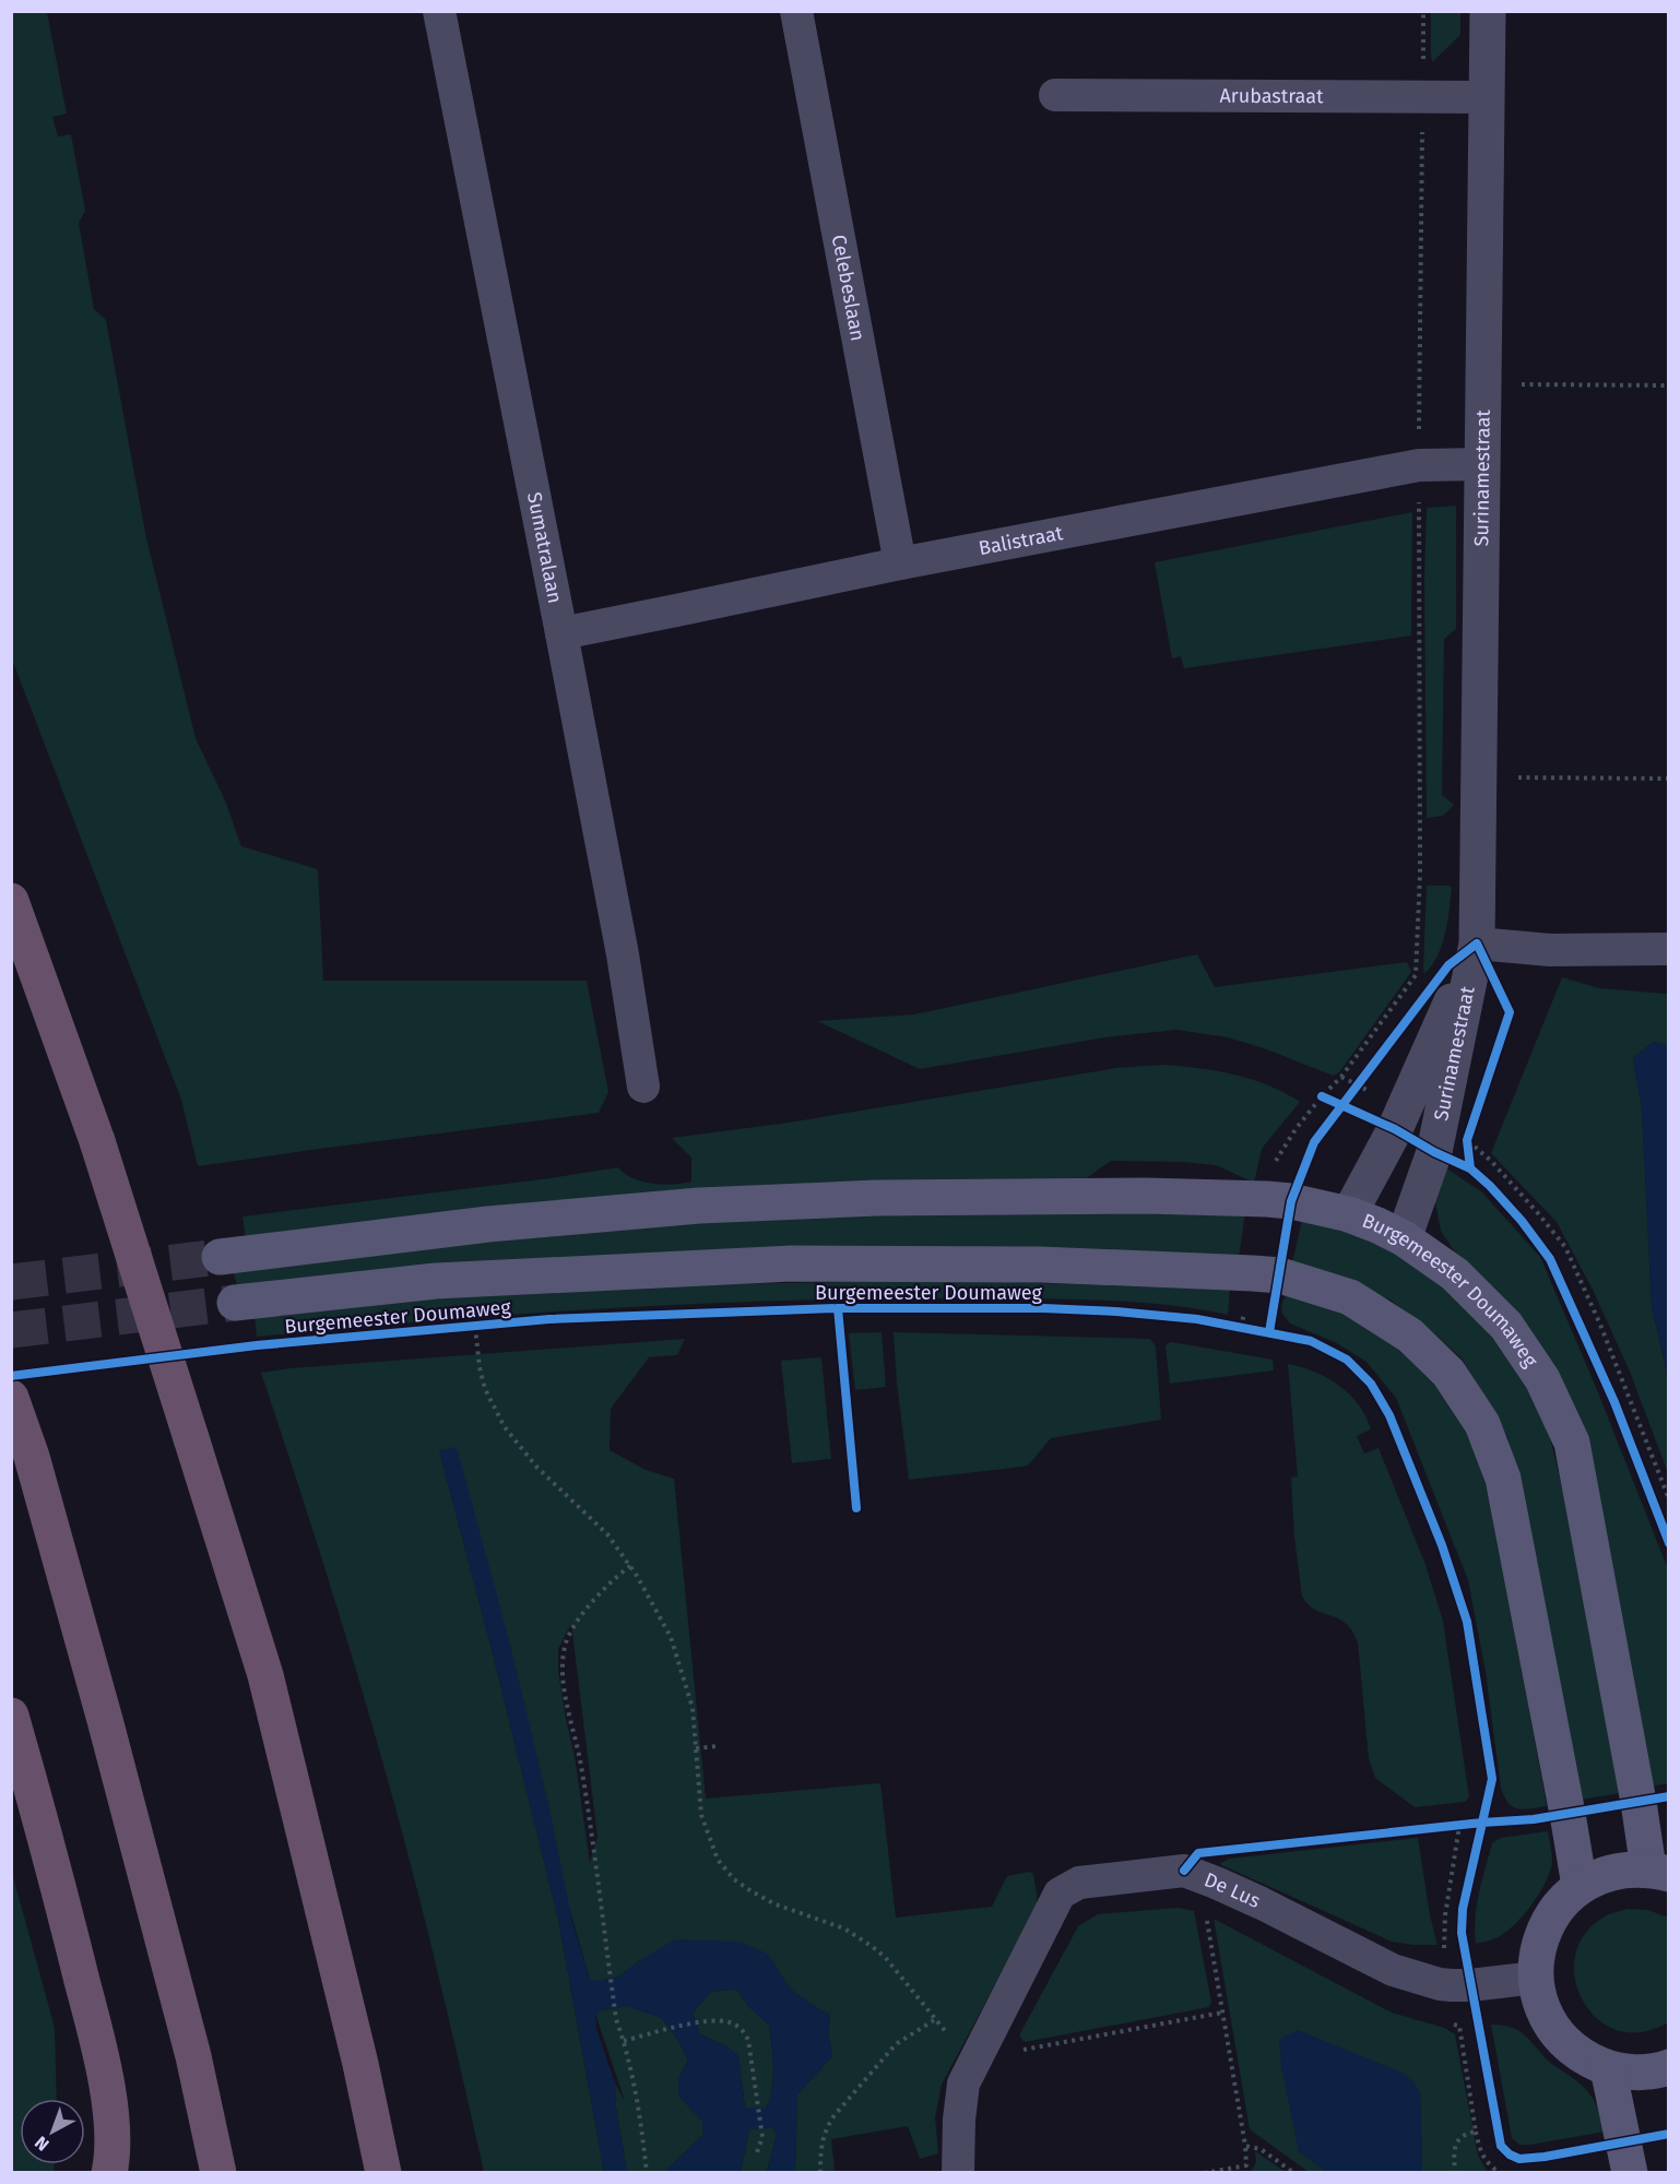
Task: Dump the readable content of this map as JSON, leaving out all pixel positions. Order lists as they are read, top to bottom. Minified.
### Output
{"streets":{"main road":["Burgemeester Doumaweg"],"street":["Arubastraat","Celebeslaan","Surinamestraat","Balistraat","Sumatralaan","De Lus"]},"crossings":[["Arubastraat","Surinamestraat"],["Celebeslaan","Balistraat"],["Surinamestraat","Balistraat"],["Surinamestraat","Burgemeester Doumaweg"],["Balistraat","Sumatralaan"]],"north":"bottom left"}
